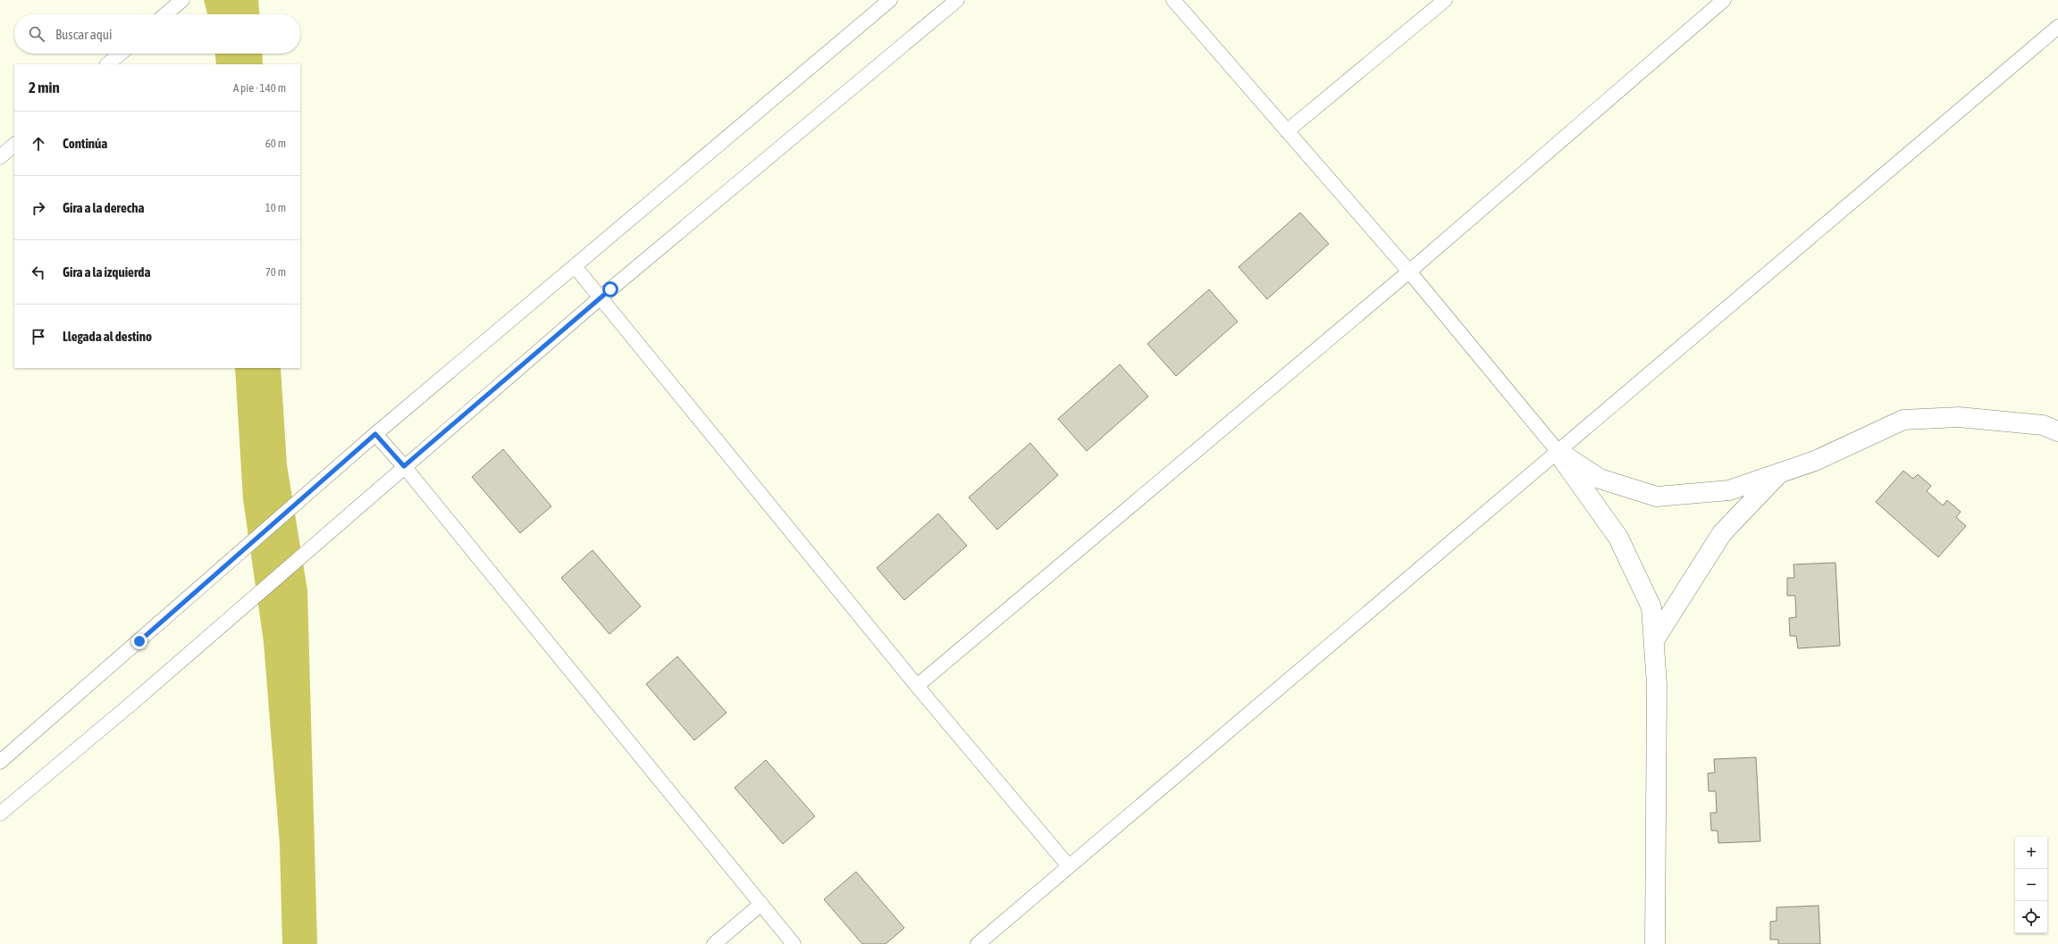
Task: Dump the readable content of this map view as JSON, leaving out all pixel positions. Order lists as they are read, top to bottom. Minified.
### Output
{"page":{"search":"Buscar aquí","heading":["2 min","A pie · 140 m"],"list":[["Continúa","60 m"],["Gira a la derecha","10 m"],["Gira a la izquierda","70 m"],"Llegada al destino"],"map_buttons":["+","−"]}}
